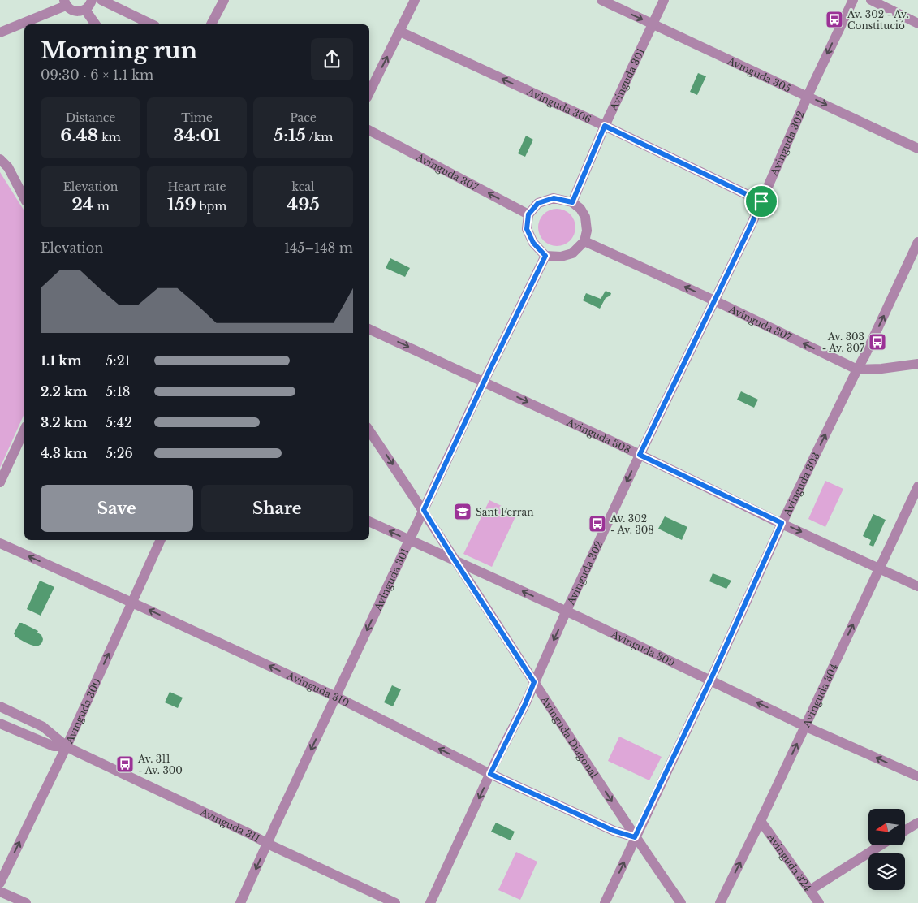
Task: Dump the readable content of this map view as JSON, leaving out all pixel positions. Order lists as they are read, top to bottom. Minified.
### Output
{"streets":{"street":["Avinguda 305","Avinguda 301","Avinguda 306","Avinguda 302","Avinguda 307","Avinguda 308","Avinguda 303","Avinguda 309","Avinguda 310","Avinguda 304","Avinguda 300","Avinguda Diagonal","Avinguda 311","Avinguda 324"]},"crossings":[["Avinguda 305","Avinguda 301"],["Avinguda 305","Avinguda 302"],["Avinguda 301","Avinguda 306"],["Avinguda 301","Avinguda 307"],["Avinguda 301","Avinguda 308"],["Avinguda 301","Avinguda 309"],["Avinguda 301","Avinguda 310"],["Avinguda 301","Avinguda Diagonal"],["Avinguda 301","Avinguda 311"],["Avinguda 306","Avinguda 302"],["Avinguda 302","Avinguda 307"],["Avinguda 302","Avinguda 308"],["Avinguda 302","Avinguda 309"],["Avinguda 302","Avinguda 310"],["Avinguda 302","Avinguda Diagonal"],["Avinguda 307","Avinguda 303"],["Avinguda 308","Avinguda 303"],["Avinguda 308","Avinguda 304"],["Avinguda 303","Avinguda 309"],["Avinguda 303","Avinguda 310"],["Avinguda 303","Avinguda Diagonal"],["Avinguda 309","Avinguda 304"],["Avinguda 309","Avinguda Diagonal"],["Avinguda 310","Avinguda 300"],["Avinguda 310","Avinguda Diagonal"],["Avinguda 304","Avinguda 324"],["Avinguda 300","Avinguda 311"]],"one_way":["Avinguda 305","Avinguda 301","Avinguda 306","Avinguda 302","Avinguda 307","Avinguda 308","Avinguda 303","Avinguda 309","Avinguda 310","Avinguda 304","Avinguda 300","Avinguda Diagonal"],"places":{"bus stop":["Av. 302 - Av. Constitució","Av. 303 - Av. 307","Av. 302 - Av. 308","Av. 311 - Av. 300"],"school or university":["Sant Ferran"]},"north":"left","page":{"heading":["Morning run","09:30 · 6 × 1.1 km"],"stats":[["Distance","6.48 km"],["Time","34:01"],["Pace","5:15 /km"],["Elevation","24 m"],["Heart rate","159 bpm"],["kcal","495"]],"chart":["Elevation","145–148 m"],"list":[{"name":"1.1 km","note":"5:21"},{"name":"2.2 km","note":"5:18"},{"name":"3.2 km","note":"5:42"},{"name":"4.3 km","note":"5:26"}],"buttons":["Save","Share"]}}
